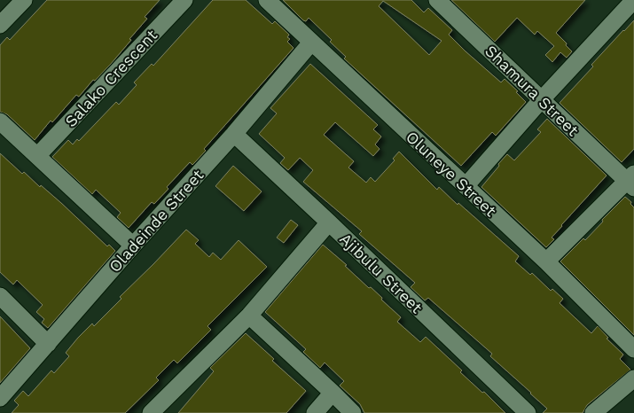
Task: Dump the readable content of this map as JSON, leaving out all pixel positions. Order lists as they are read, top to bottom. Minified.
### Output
{"streets":{"street":["Salako Crescent","Shamura Street","Oluneye Street","Oladeinde Street","Ajibulu Street"]},"crossings":[["Oluneye Street","Oladeinde Street"],["Oladeinde Street","Ajibulu Street"]]}
